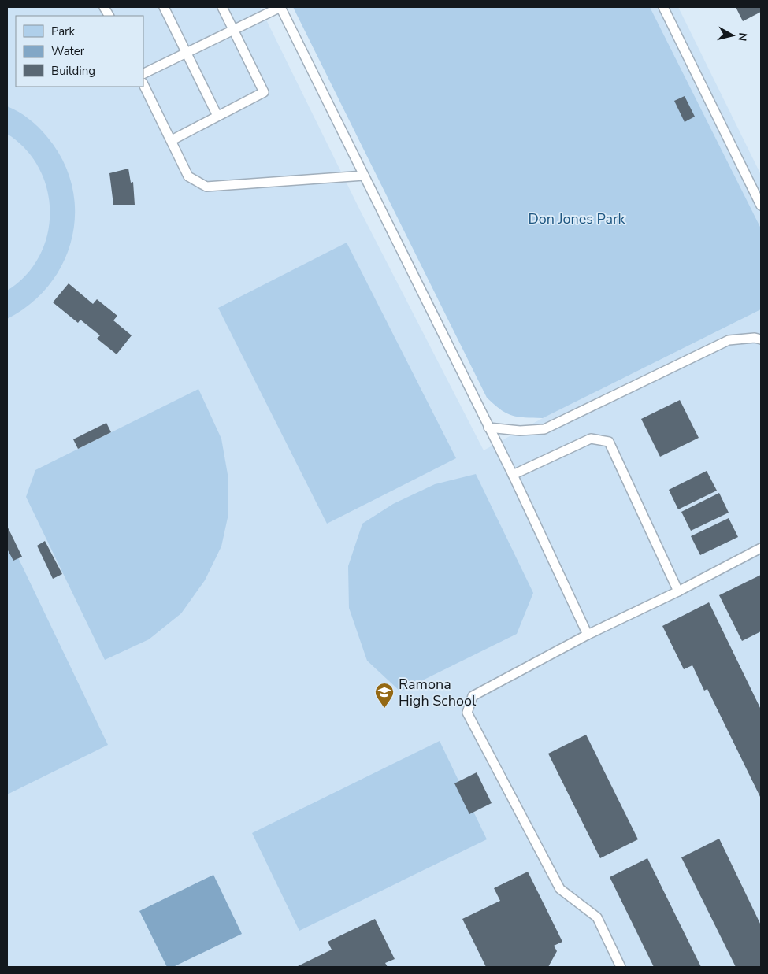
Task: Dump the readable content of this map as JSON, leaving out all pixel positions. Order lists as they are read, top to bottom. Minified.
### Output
{"parks":["Don Jones Park"],"places":{"school or university":["Ramona High School"]},"legend":["Park","Water","Building"],"north":"right"}
